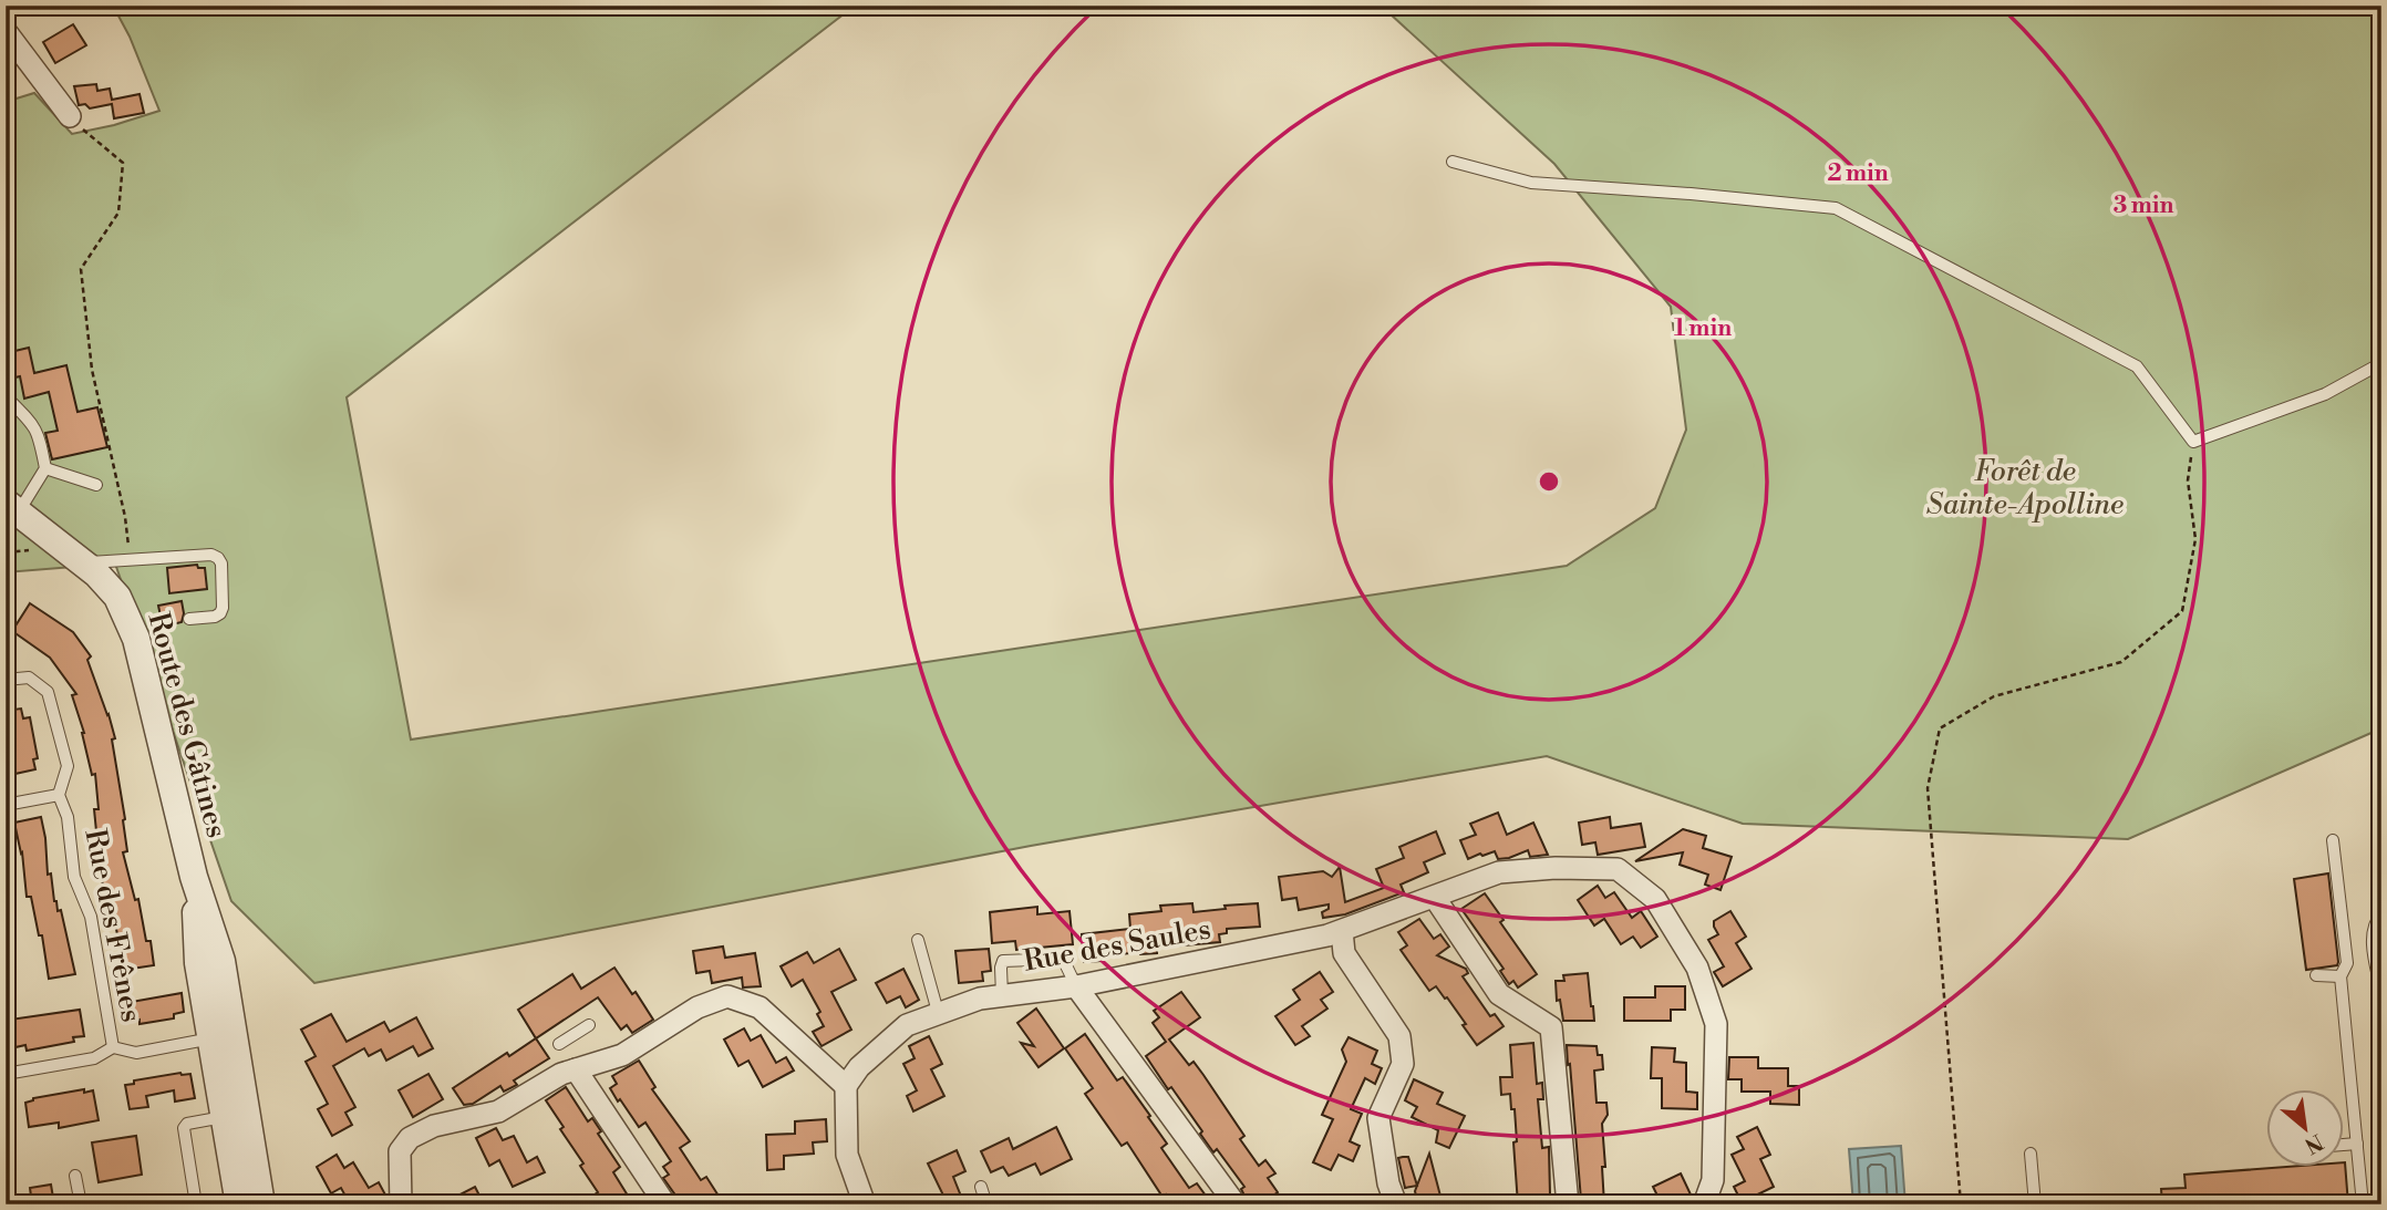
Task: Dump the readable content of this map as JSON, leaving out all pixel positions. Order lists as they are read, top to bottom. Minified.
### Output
{"streets":{"street":["Route des Gâtines","Rue des Saules"],"lane":["Rue des Frênes"]},"parks":["Forêt de Sainte-Apolline"],"north":"bottom right","rings":["2 min","3 min","1 min"]}
